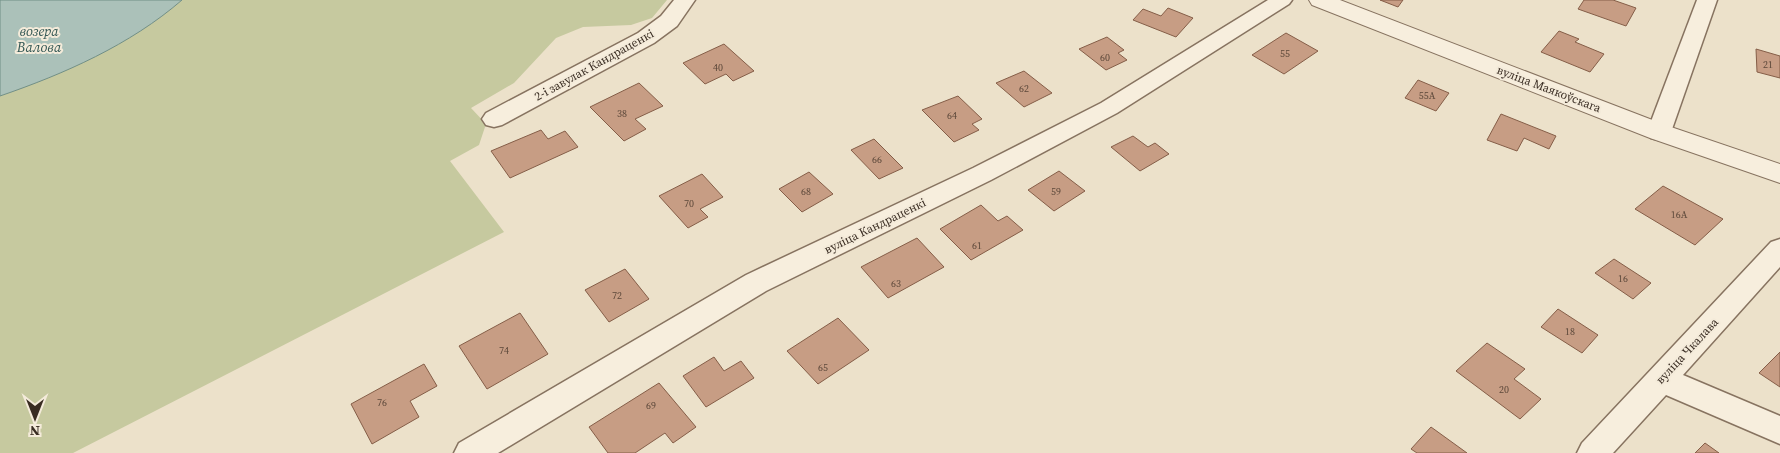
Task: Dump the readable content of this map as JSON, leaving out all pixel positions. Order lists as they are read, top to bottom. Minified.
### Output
{"streets":{"street":["2-і завулак Кандраценкі","вуліца Маякоўскага","вуліца Кандраценкі","вуліца Чкалава"]},"water":["возера Валова"],"house_numbers":["55","60","21","40","62","55А","38","64","66","68","59","70","16А","61","16","63","72","18","74","65","20","76","69"],"north":"bottom"}
